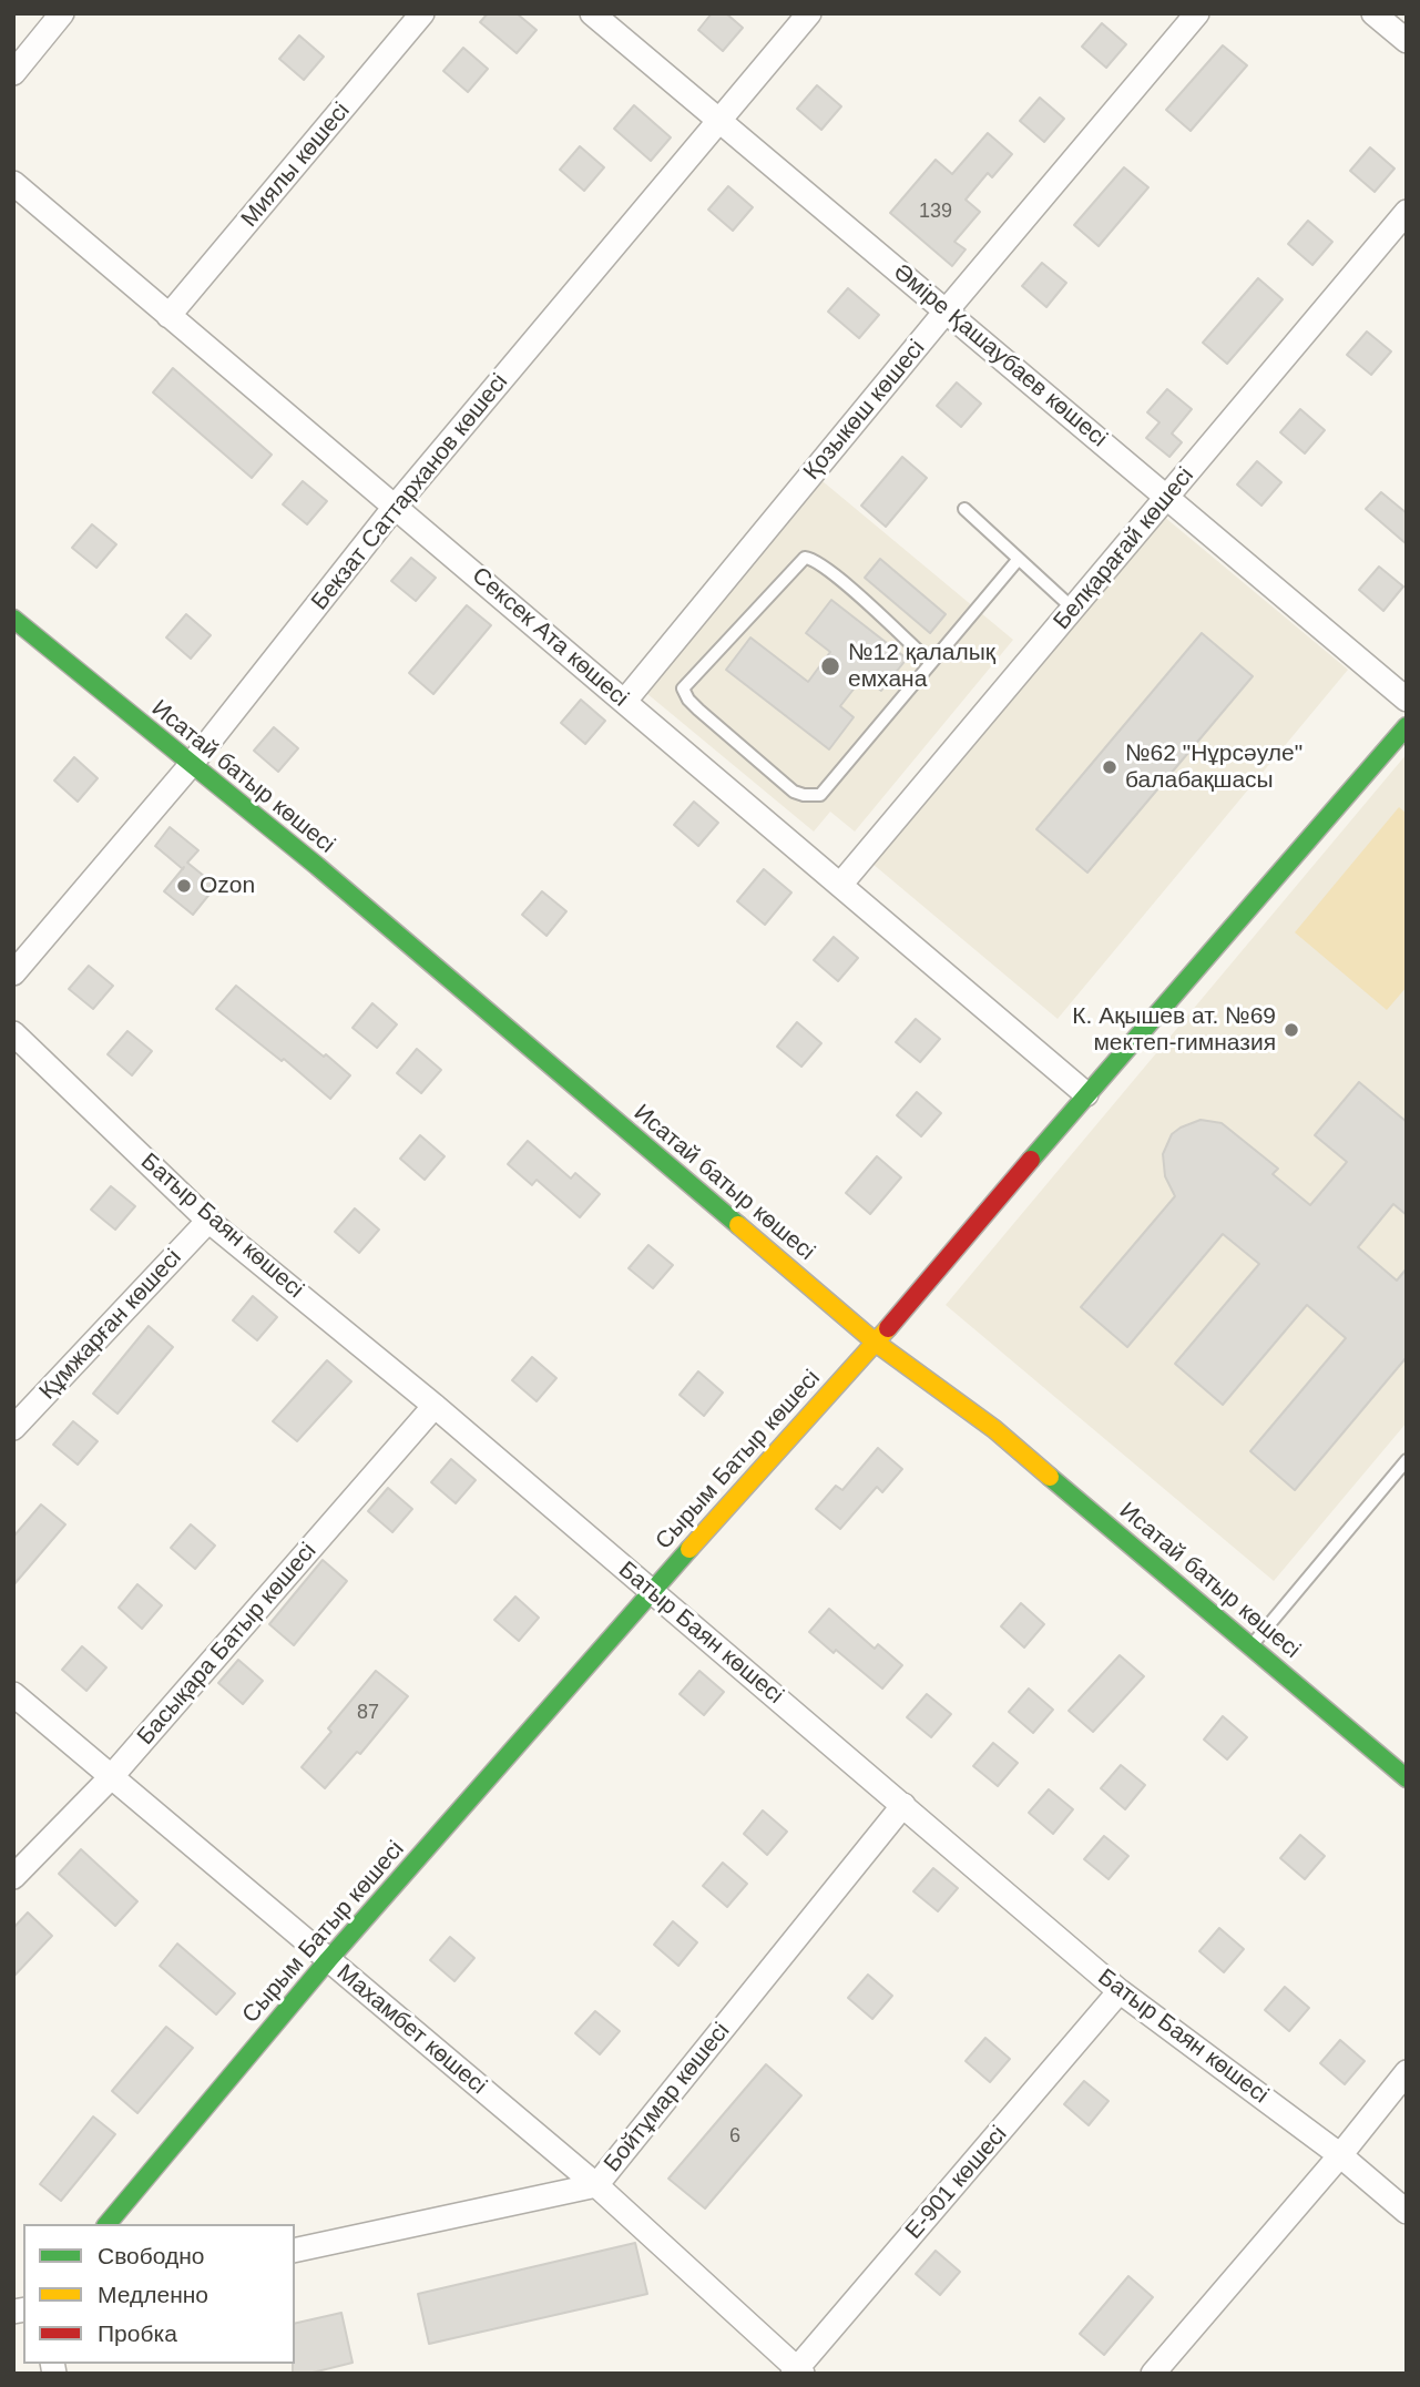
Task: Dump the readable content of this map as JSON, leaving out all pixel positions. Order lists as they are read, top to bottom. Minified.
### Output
{"streets":{"street":["Миялы көшесі","Әміре Қашаубаев көшесі","Қозыкөш көшесі","Бекзат Саттарханов көшесі","Белқарағай көшесі","Сексек Ата көшесі","Исатай батыр көшесі","Батыр Баян көшесі","Құмжарған көшесі","Сырым Батыр көшесі","Басықара Батыр көшесі","Махамбет көшесі","Бойтұмар көшесі","Е-901 көшесі"]},"crossings":[["Миялы көшесі","Сексек Ата көшесі"],["Әміре Қашаубаев көшесі","Қозыкөш көшесі"],["Әміре Қашаубаев көшесі","Бекзат Саттарханов көшесі"],["Әміре Қашаубаев көшесі","Белқарағай көшесі"],["Қозыкөш көшесі","Сексек Ата көшесі"],["Бекзат Саттарханов көшесі","Сексек Ата көшесі"],["Бекзат Саттарханов көшесі","Исатай батыр көшесі"],["Белқарағай көшесі","Сексек Ата көшесі"],["Сексек Ата көшесі","Сырым Батыр көшесі"],["Исатай батыр көшесі","Сырым Батыр көшесі"],["Батыр Баян көшесі","Құмжарған көшесі"],["Батыр Баян көшесі","Сырым Батыр көшесі"],["Батыр Баян көшесі","Басықара Батыр көшесі"],["Батыр Баян көшесі","Бойтұмар көшесі"],["Батыр Баян көшесі","Е-901 көшесі"],["Сырым Батыр көшесі","Махамбет көшесі"],["Басықара Батыр көшесі","Махамбет көшесі"],["Махамбет көшесі","Бойтұмар көшесі"],["Махамбет көшесі","Е-901 көшесі"]],"places":["№12 қалалық емхана","№62 \"Нұрсәуле\" балабақшасы","Ozon","К. Ақышев ат. №69 мектеп-гимназия"],"house_numbers":["139","87","6"],"legend":["Свободно","Медленно","Пробка"]}
